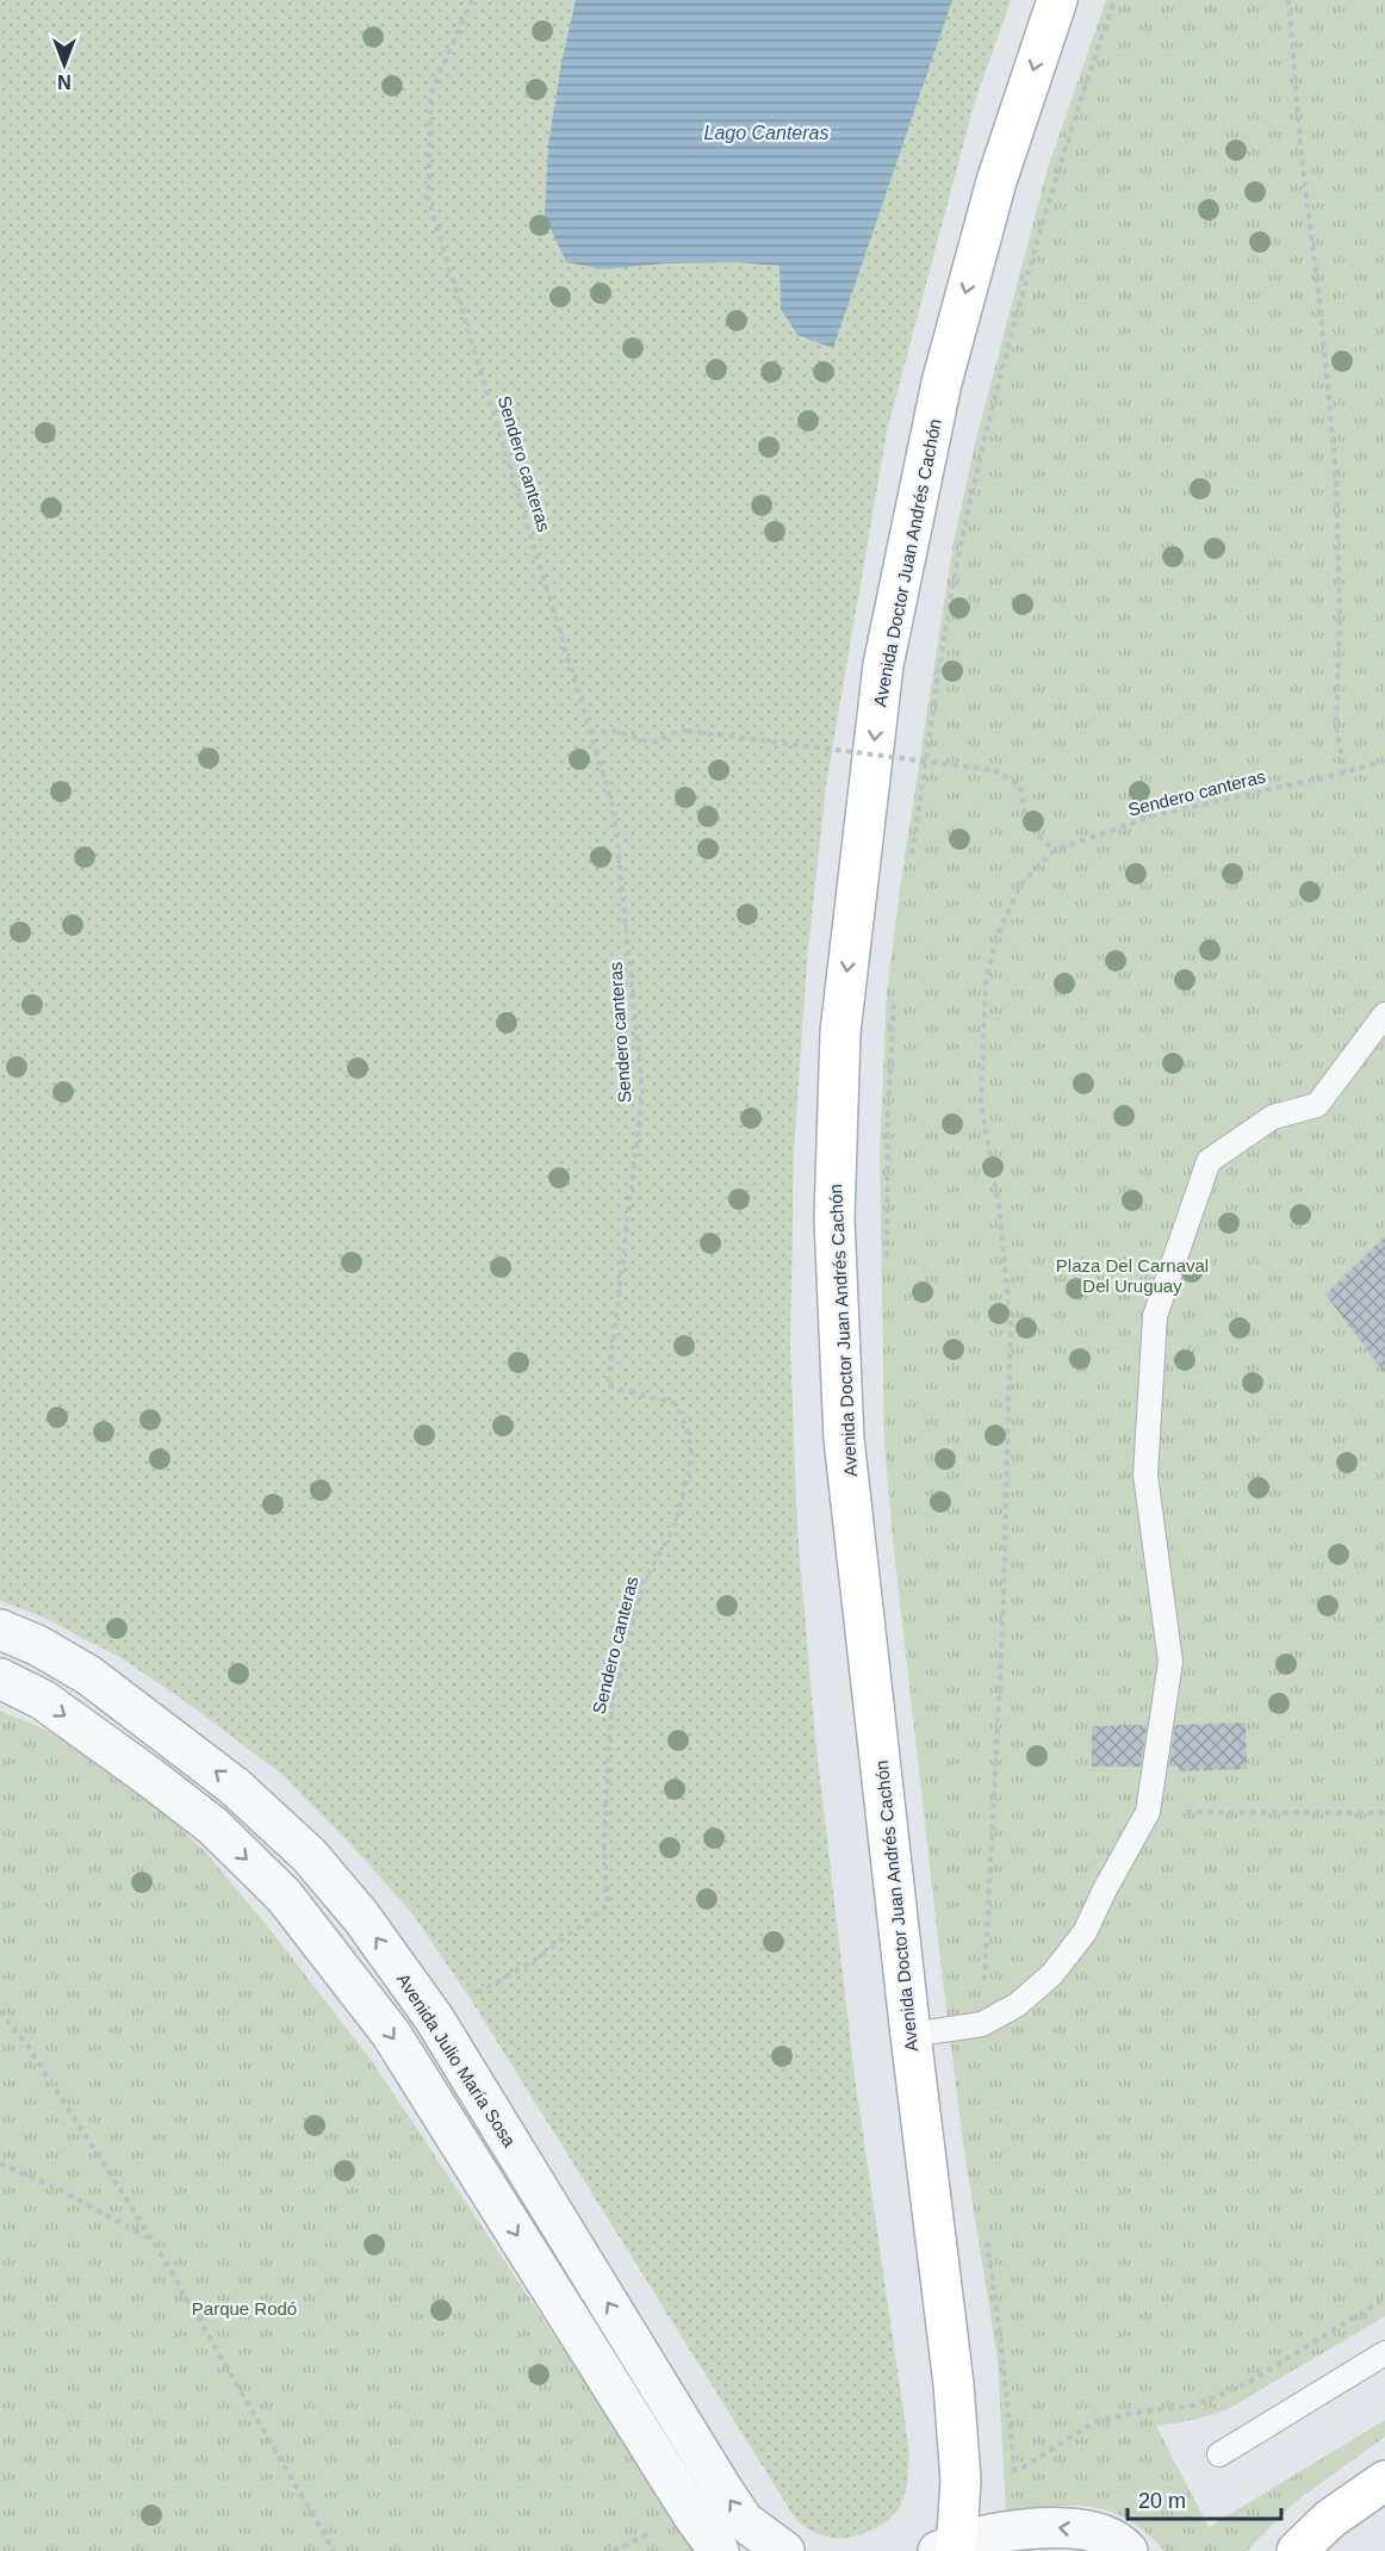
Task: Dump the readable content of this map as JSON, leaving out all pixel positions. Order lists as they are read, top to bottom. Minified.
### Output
{"streets":{"main road":["Avenida Doctor Juan Andrés Cachón"],"street":["Avenida Julio María Sosa"],"path":["Sendero canteras"]},"crossings":[["Sendero canteras","Avenida Julio María Sosa"]],"one_way":["Avenida Doctor Juan Andrés Cachón"],"water":["Lago Canteras"],"parks":["Plaza Del Carnaval Del Uruguay","Parque Rodó"],"scale_bar":"20 m","north":"bottom"}
